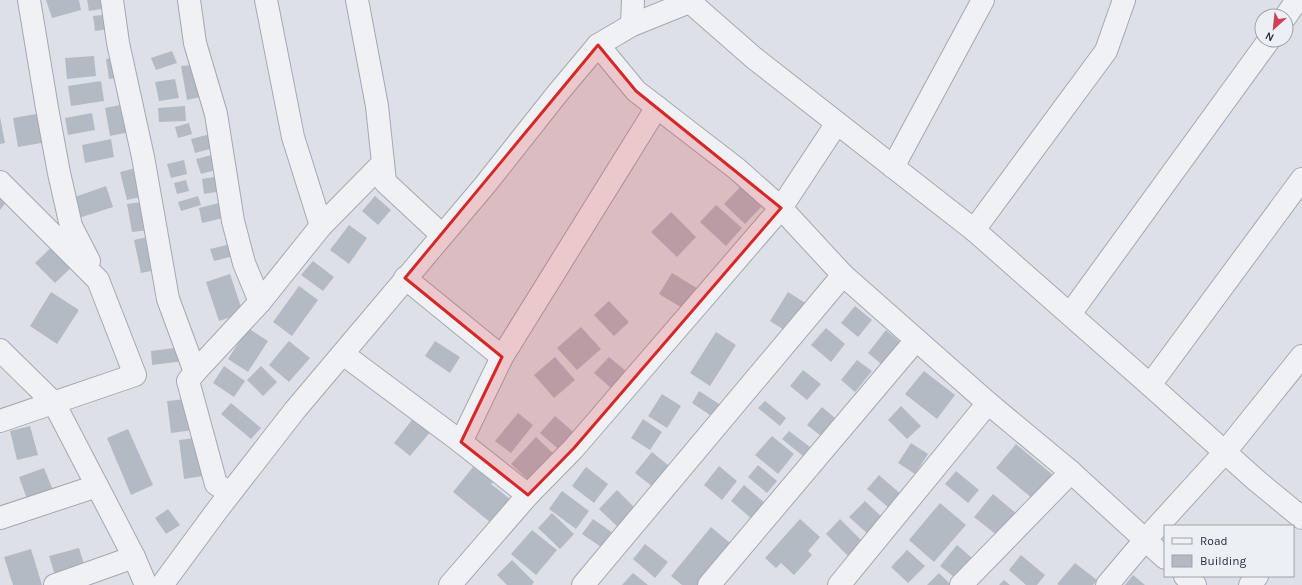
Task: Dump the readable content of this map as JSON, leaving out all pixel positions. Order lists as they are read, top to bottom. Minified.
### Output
{"legend":["Road","Building"],"north":"bottom left"}
